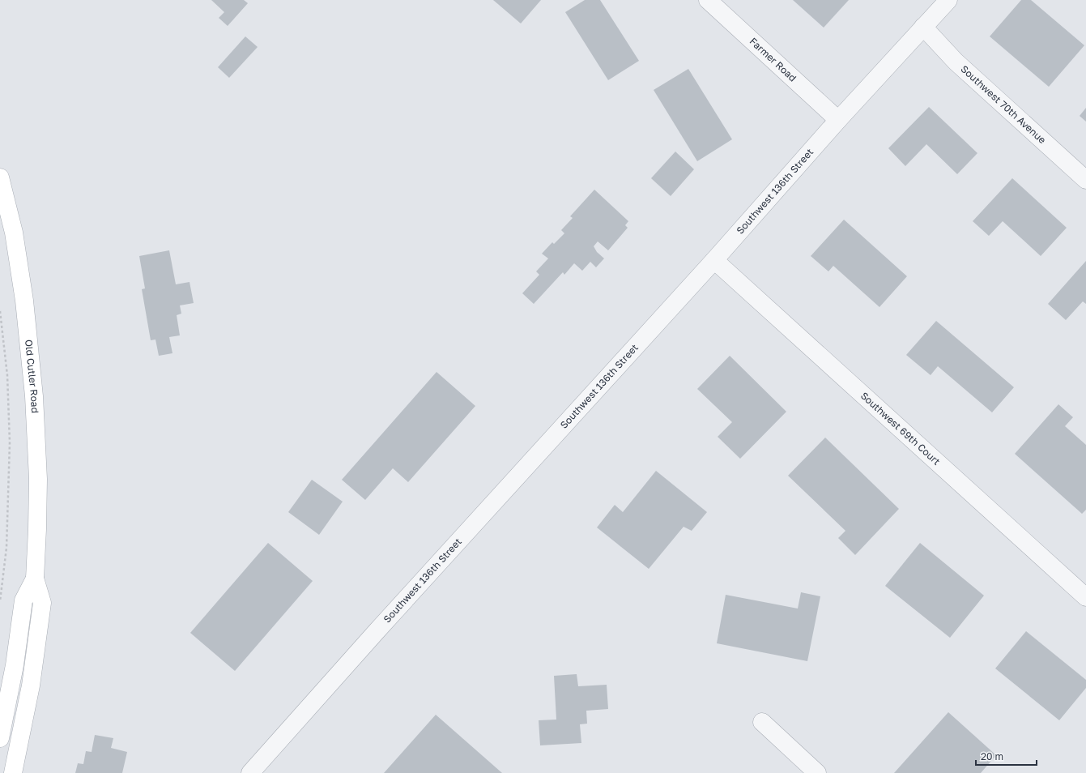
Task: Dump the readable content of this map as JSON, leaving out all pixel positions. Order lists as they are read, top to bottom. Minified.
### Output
{"streets":{"main road":["Old Cutler Road"],"street":["Farmer Road","Southwest 70th Avenue","Southwest 136th Street","Southwest 69th Court"]},"crossings":[["Farmer Road","Southwest 136th Street"],["Southwest 70th Avenue","Southwest 136th Street"],["Southwest 136th Street","Southwest 69th Court"]],"scale_bar":"20 m"}
